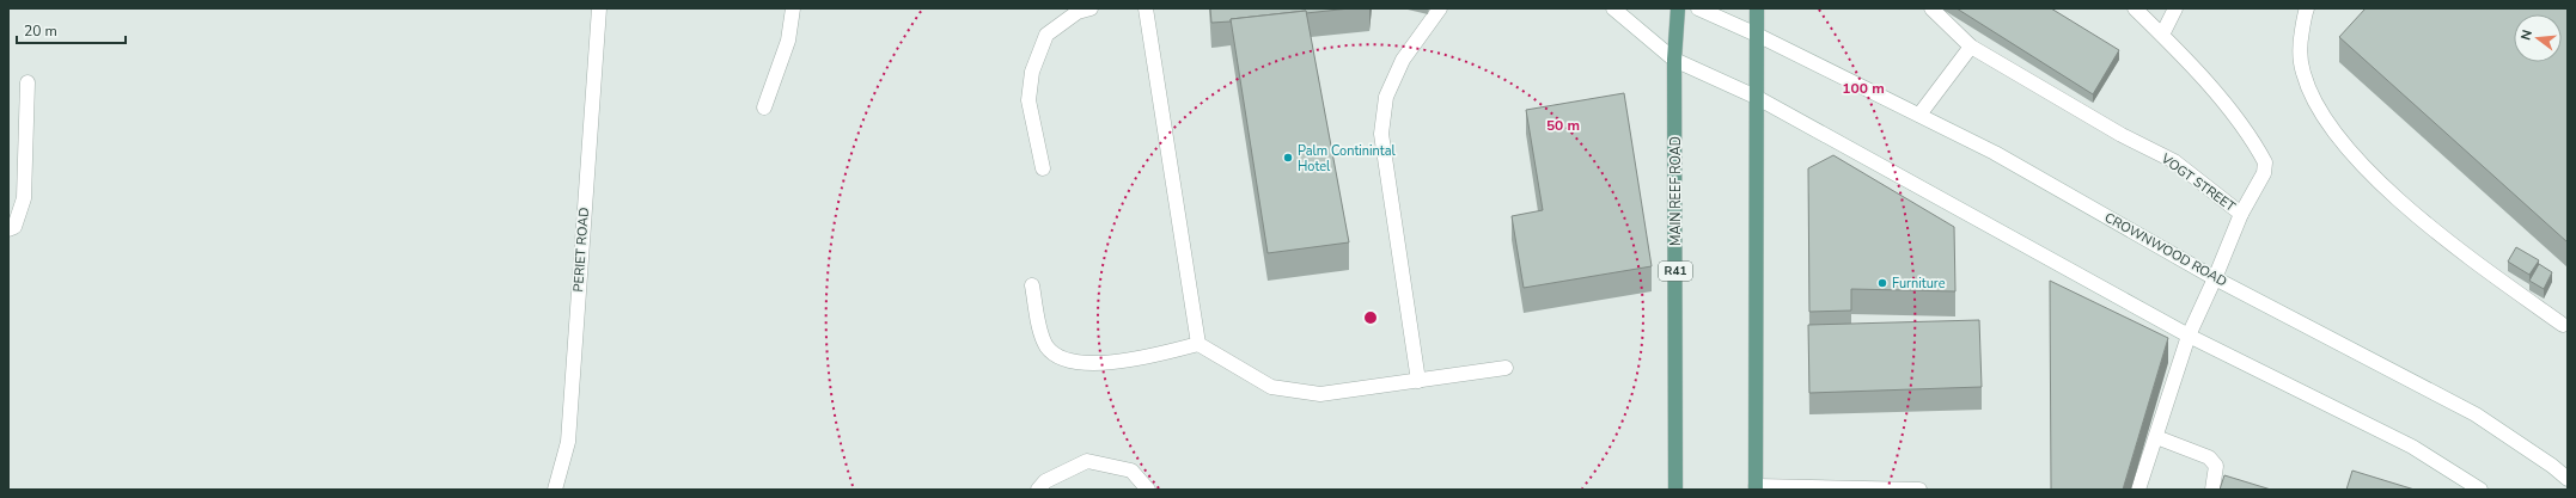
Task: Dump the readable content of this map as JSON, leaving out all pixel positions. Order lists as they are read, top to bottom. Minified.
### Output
{"streets":{"main road":["VOGT STREET","MAIN REEF ROAD","PERIET ROAD","CROWNWOOD ROAD","R41"]},"crossings":[["VOGT STREET","CROWNWOOD ROAD"]],"places":["Palm Continintal Hotel","Furniture"],"scale_bar":"20 m","north":"left","rings":["100 m","50 m"]}
